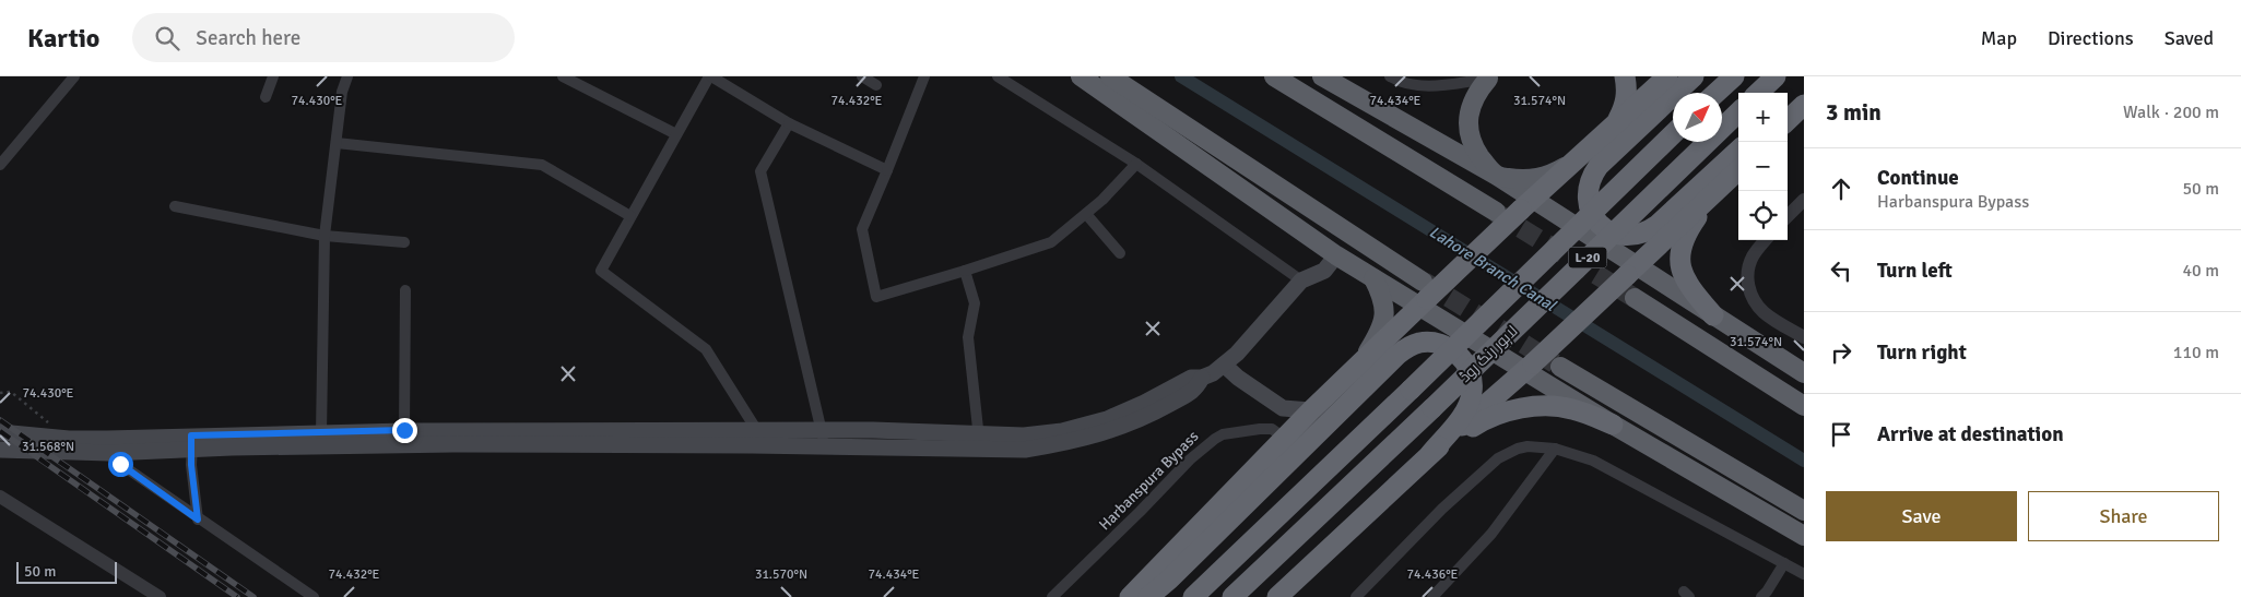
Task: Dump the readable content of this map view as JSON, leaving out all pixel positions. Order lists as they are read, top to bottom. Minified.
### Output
{"streets":{"highway":["L-20","لاہور رنگ روڈ"],"street":["Harbanspura Bypass"]},"water":["Lahore Branch Canal"],"scale_bar":"50 m","north":"top right","page":{"header":"Kartio","search":"Search here","nav":["Map","Directions","Saved"],"heading":["3 min","Walk · 200 m"],"map_buttons":["+","−"],"list":[["Continue","Harbanspura Bypass","50 m"],["Turn left","40 m"],["Turn right","110 m"],"Arrive at destination"],"buttons":["Save","Share"],"scale":"50 m"},"coordinates":["74.430°E","74.432°E","74.434°E","31.574°N","31.568°N","31.570°N","74.436°E"]}
